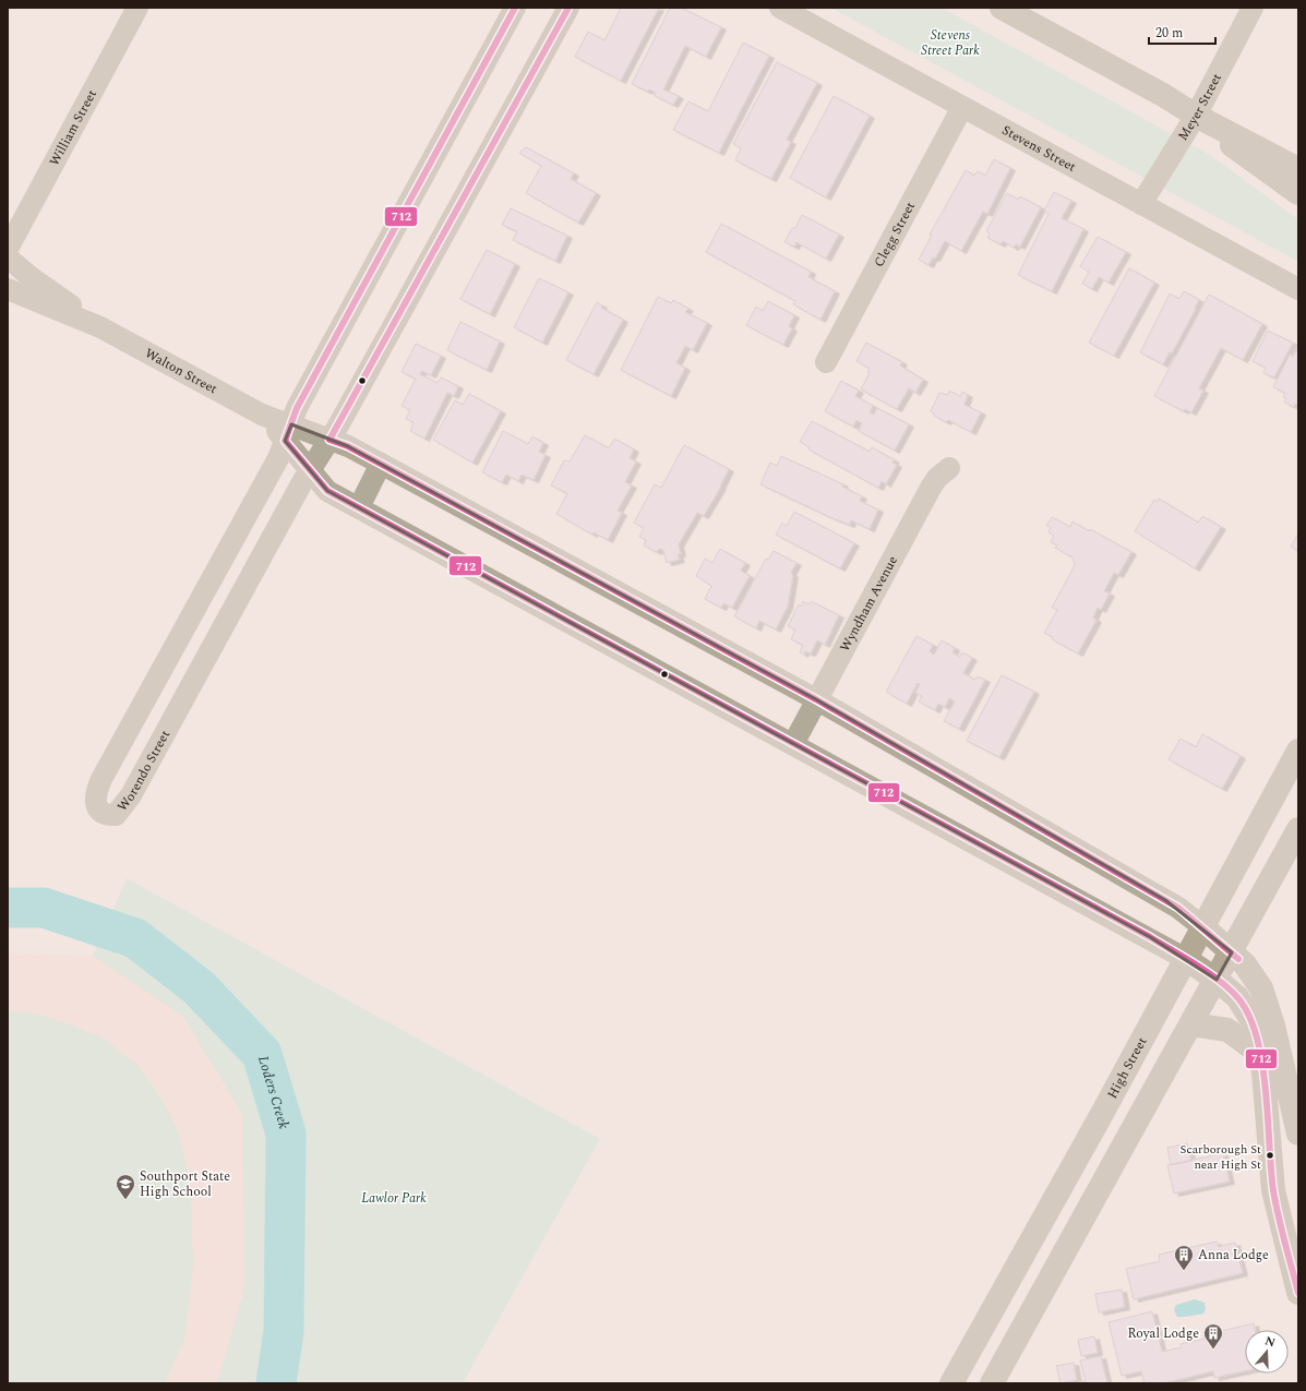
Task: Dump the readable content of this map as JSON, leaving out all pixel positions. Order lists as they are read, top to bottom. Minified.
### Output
{"streets":{"main road":["High Street"],"street":["Meyer Street","William Street","Stevens Street","Clegg Street","Walton Street","Wyndham Avenue","Worendo Street"]},"crossings":[["Meyer Street","Stevens Street"],["Stevens Street","Clegg Street"],["Walton Street","Wyndham Avenue"],["Walton Street","Worendo Street"],["Walton Street","High Street"]],"water":["Loders Creek"],"parks":["Stevens Street Park","Lawlor Park"],"places":{"other":["Scarborough St near High St"],"school or university":["Southport State High School"],"building":["Anna Lodge","Royal Lodge"]},"lines":["transit line 712"],"scale_bar":"20 m","north":"top"}
